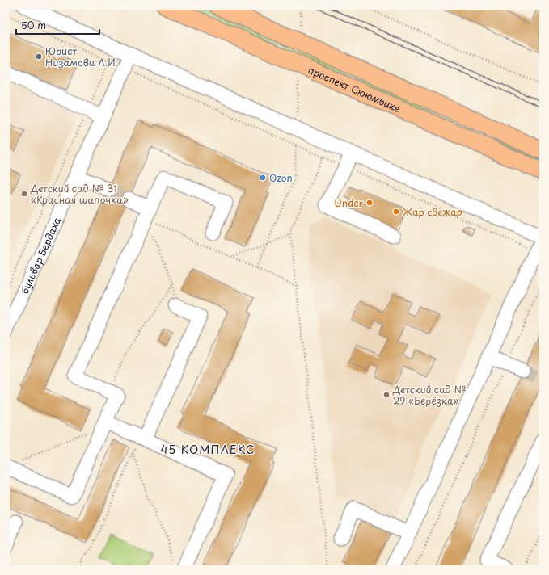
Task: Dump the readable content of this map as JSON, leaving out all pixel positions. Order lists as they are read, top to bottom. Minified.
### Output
{"streets":{"main road":["проспект Сююмбике"],"street":["бульвар Бердаха"]},"districts":["45 КОМПЛЕКС"],"places":["Юрист Низамова Л.И.","Ozon","Детский сад № 31 «Красная шапочка»","Under","Жар свежар","Детский сад № 29 «Берёзка»"],"scale_bar":"50 m"}
